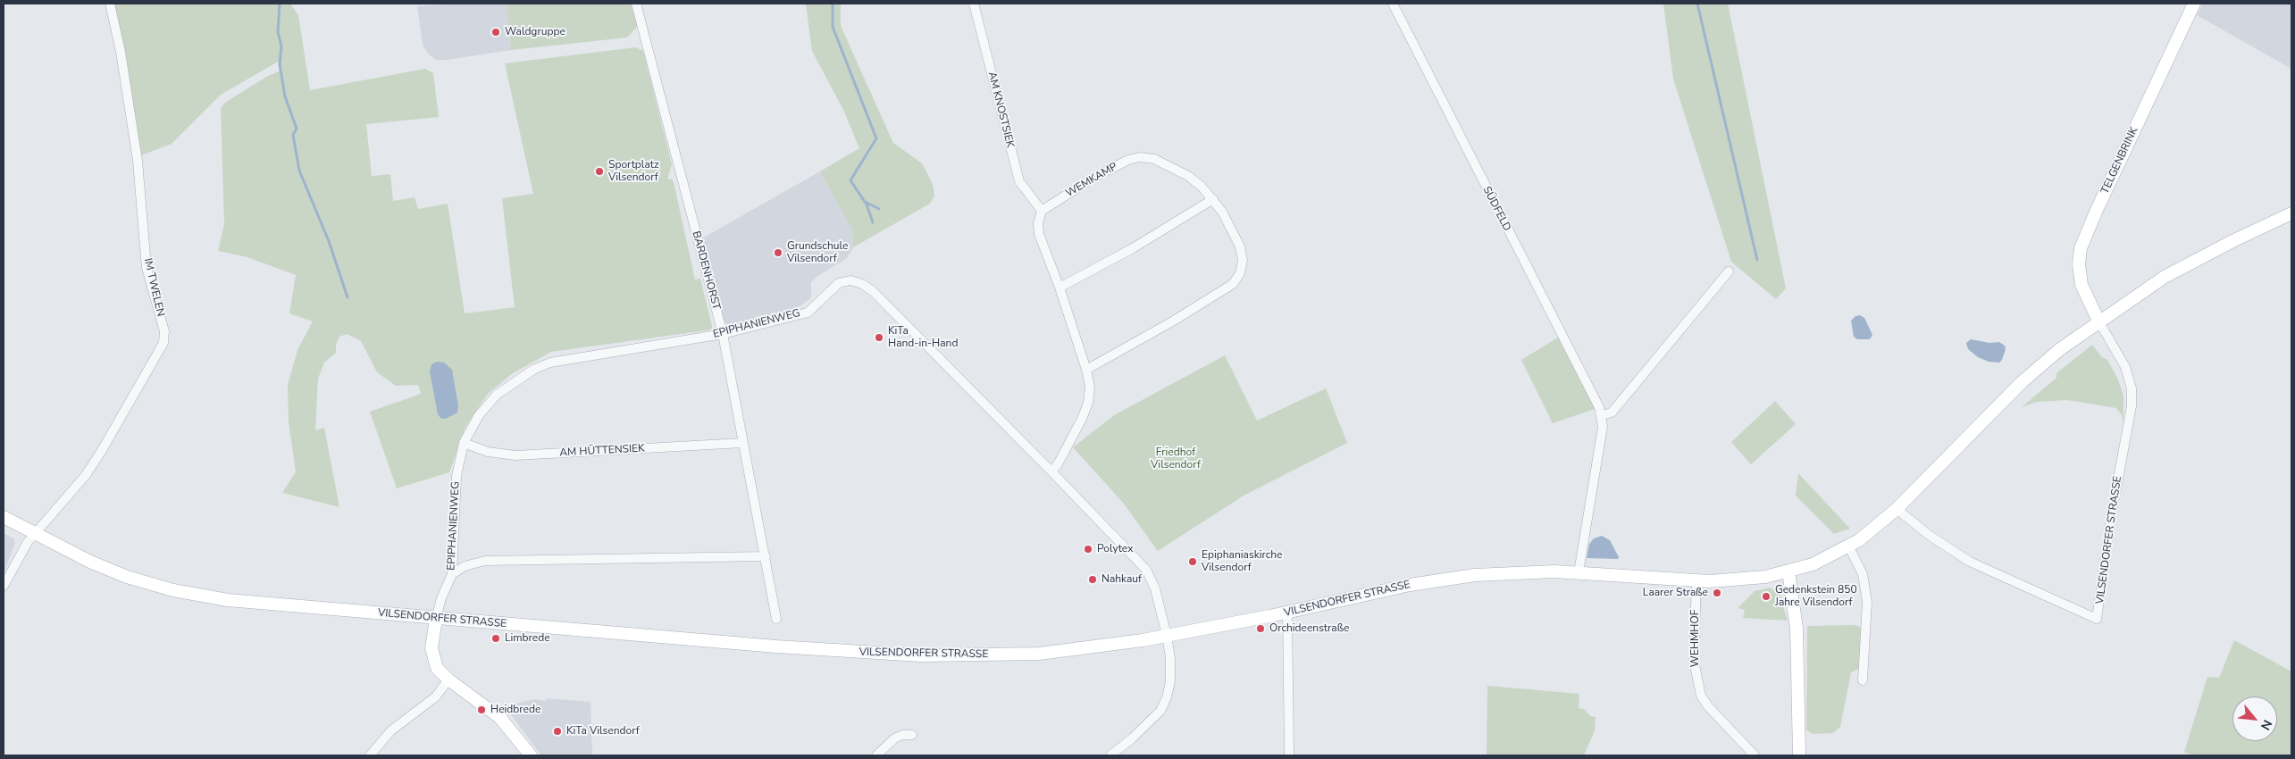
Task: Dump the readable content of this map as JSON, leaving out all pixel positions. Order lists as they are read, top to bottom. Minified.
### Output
{"streets":{"main road":["TELGENBRINK","VILSENDORFER STRASSE"],"street":["AM KNOSTSIEK","WEMKAMP","SÜDFELD","BARDENHORST","IM TWELEN","EPIPHANIENWEG","AM HÜTTENSIEK","WEHMHOF"]},"crossings":[["AM KNOSTSIEK","WEMKAMP"],["TELGENBRINK","VILSENDORFER STRASSE"],["SÜDFELD","VILSENDORFER STRASSE"],["BARDENHORST","EPIPHANIENWEG"],["BARDENHORST","AM HÜTTENSIEK"],["IM TWELEN","VILSENDORFER STRASSE"],["EPIPHANIENWEG","AM HÜTTENSIEK"],["EPIPHANIENWEG","VILSENDORFER STRASSE"],["VILSENDORFER STRASSE","WEHMHOF"]],"parks":["Friedhof Vilsendorf"],"places":["Waldgruppe","Sportplatz Vilsendorf","Grundschule Vilsendorf","KiTa Hand-in-Hand","Polytex","Epiphaniaskirche Vilsendorf","Nahkauf","Laarer Straße","Gedenkstein 850 Jahre Vilsendorf","Orchideenstraße","Limbrede","Heidbrede","KiTa Vilsendorf"],"north":"bottom right"}
